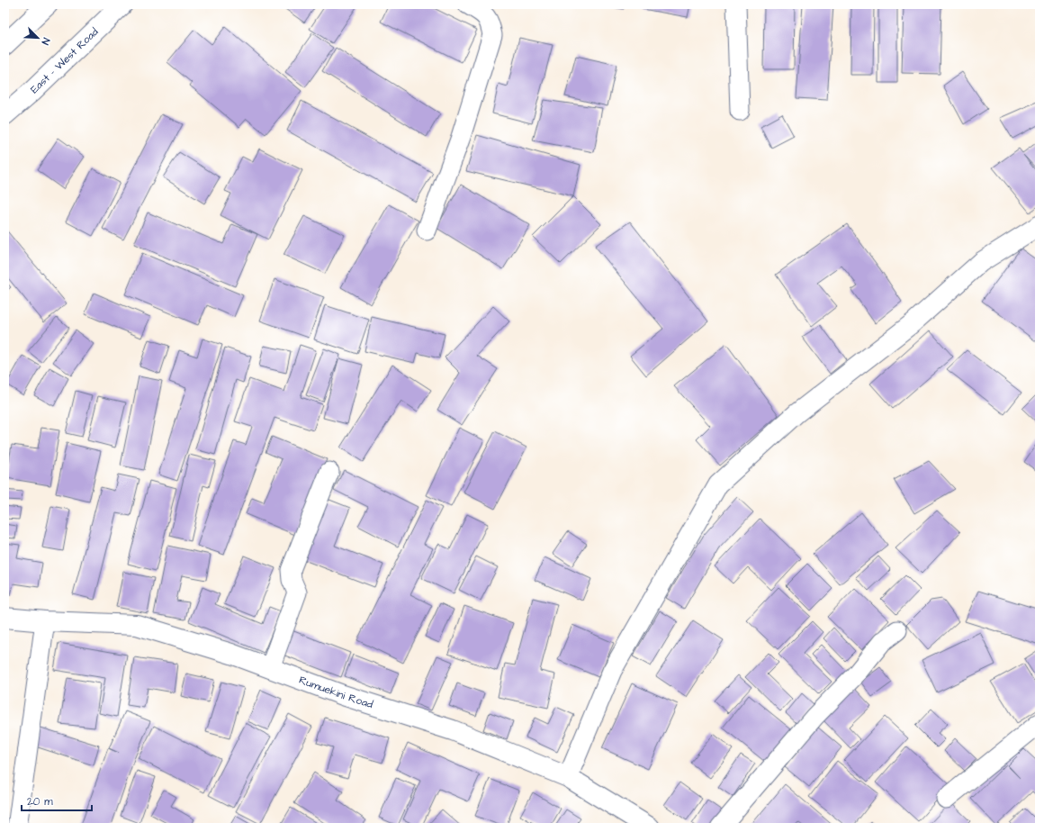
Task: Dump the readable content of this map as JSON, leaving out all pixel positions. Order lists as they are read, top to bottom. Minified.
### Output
{"streets":{"street":["East - West Road","Rumuekini Road"]},"scale_bar":"20 m","north":"bottom right"}
